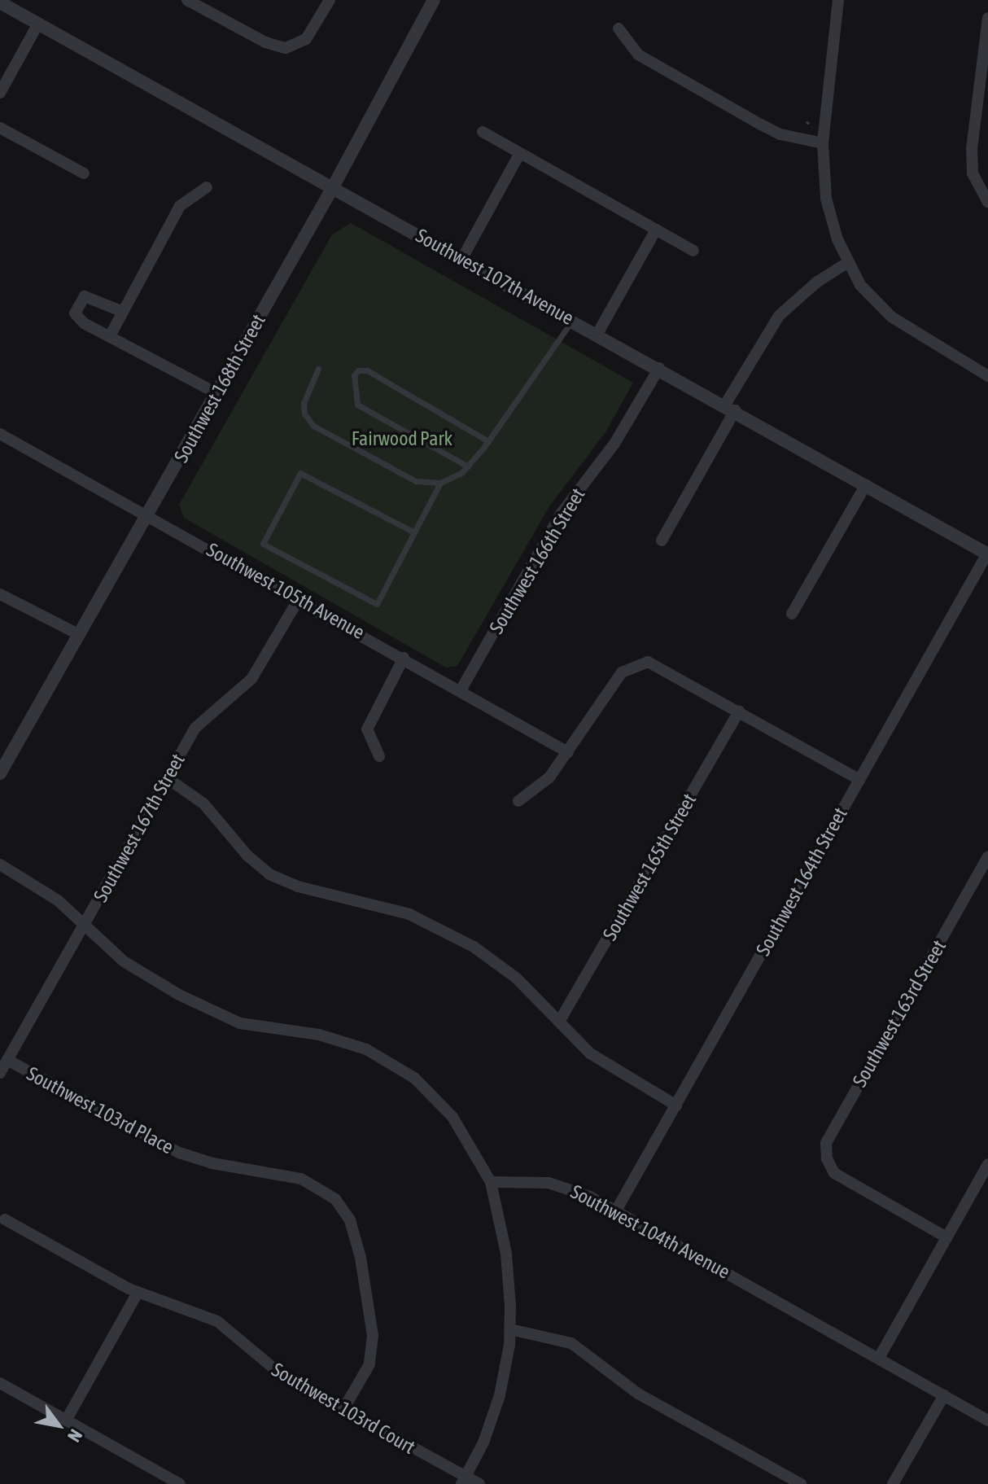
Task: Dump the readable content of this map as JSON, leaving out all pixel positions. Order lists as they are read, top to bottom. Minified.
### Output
{"streets":{"street":["Southwest 107th Avenue","Southwest 168th Street","Southwest 166th Street","Southwest 105th Avenue","Southwest 167th Street","Southwest 165th Street","Southwest 164th Street","Southwest 163rd Street","Southwest 103rd Place","Southwest 104th Avenue","Southwest 103rd Court"]},"crossings":[["Southwest 107th Avenue","Southwest 168th Street"],["Southwest 107th Avenue","Southwest 166th Street"],["Southwest 107th Avenue","Southwest 164th Street"],["Southwest 168th Street","Southwest 105th Avenue"],["Southwest 166th Street","Southwest 105th Avenue"],["Southwest 105th Avenue","Southwest 167th Street"],["Southwest 167th Street","Southwest 103rd Place"],["Southwest 164th Street","Southwest 104th Avenue"],["Southwest 103rd Place","Southwest 103rd Court"]],"parks":["Fairwood Park"],"north":"bottom right"}
